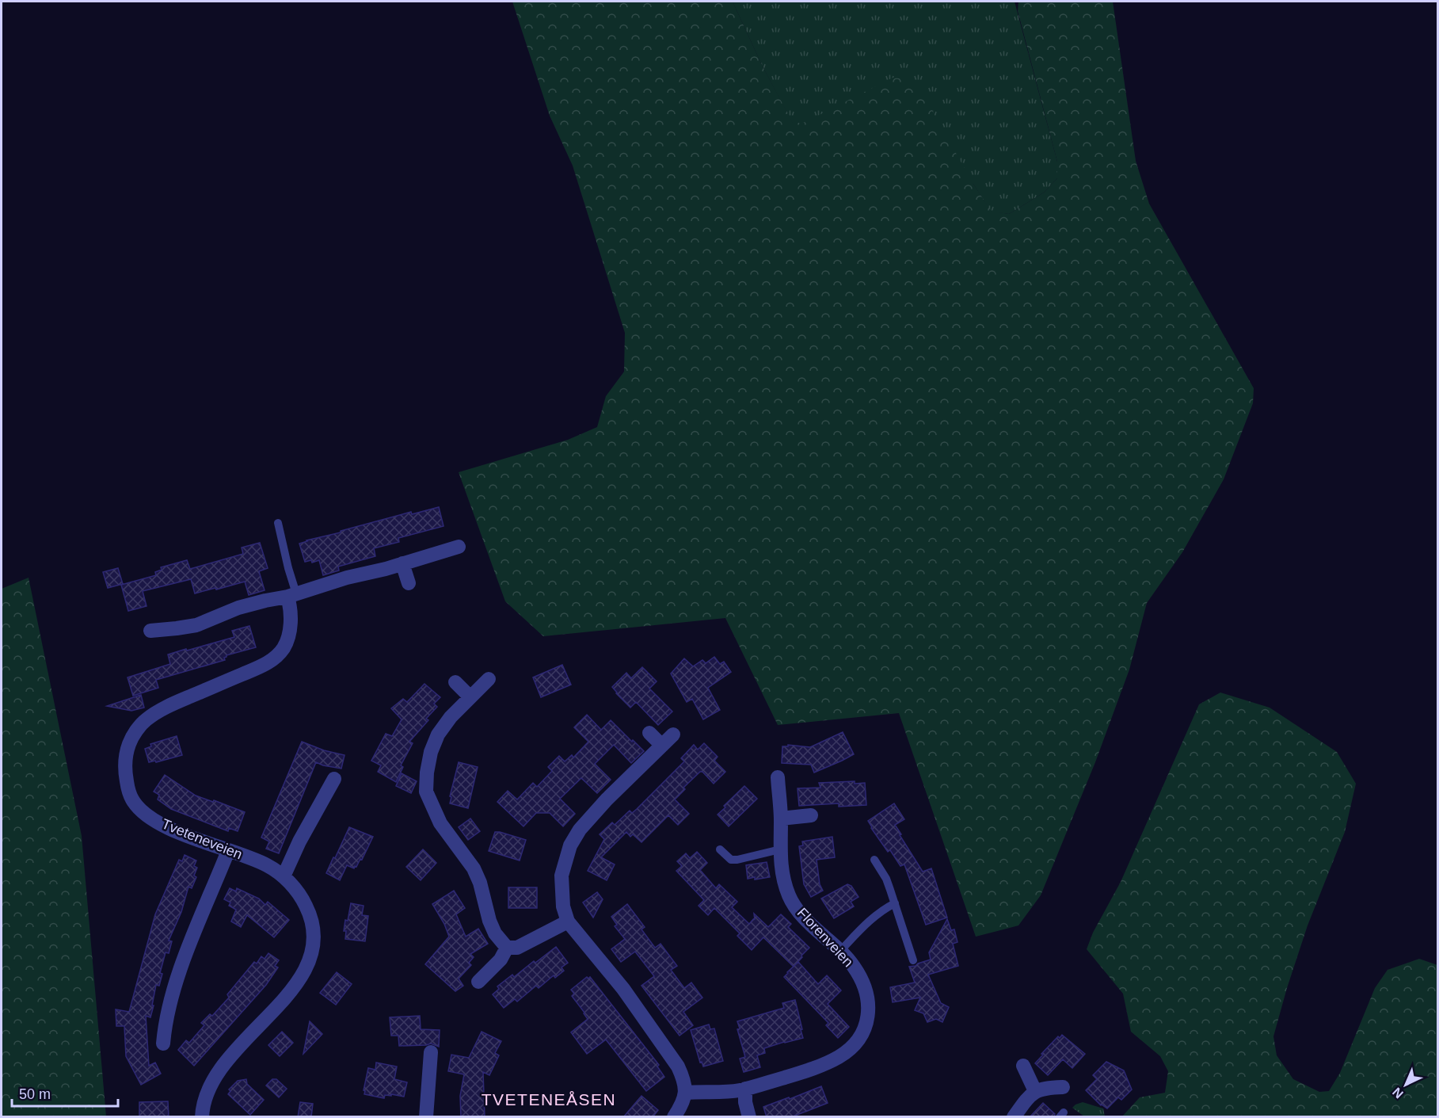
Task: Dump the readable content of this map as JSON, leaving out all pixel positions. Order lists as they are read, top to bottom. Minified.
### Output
{"streets":{"street":["Tveteneveien","Florenveien"]},"districts":["TVETENEÅSEN"],"scale_bar":"50 m","north":"bottom left"}
